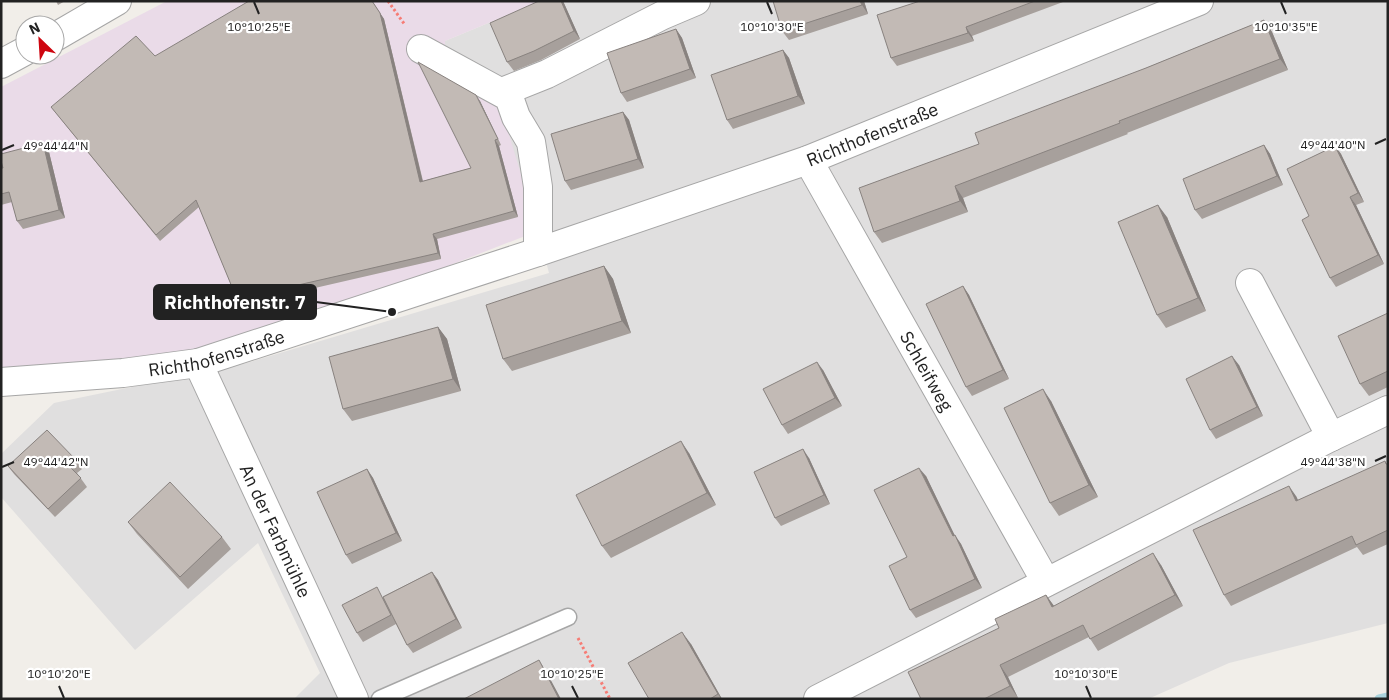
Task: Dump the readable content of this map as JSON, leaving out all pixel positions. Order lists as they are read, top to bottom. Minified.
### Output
{"streets":{"street":["Richthofenstraße","Schleifweg","An der Farbmühle"]},"crossings":[["Richthofenstraße","Schleifweg"],["Richthofenstraße","An der Farbmühle"]],"places":["Richthofenstr. 7"],"north":"top left","coordinates":["10°10'30\"E","10°10'35\"E","10°10'25\"E","49°44'40\"N","49°44'44\"N","49°44'38\"N","49°44'42\"N","10°10'20\"E"]}
